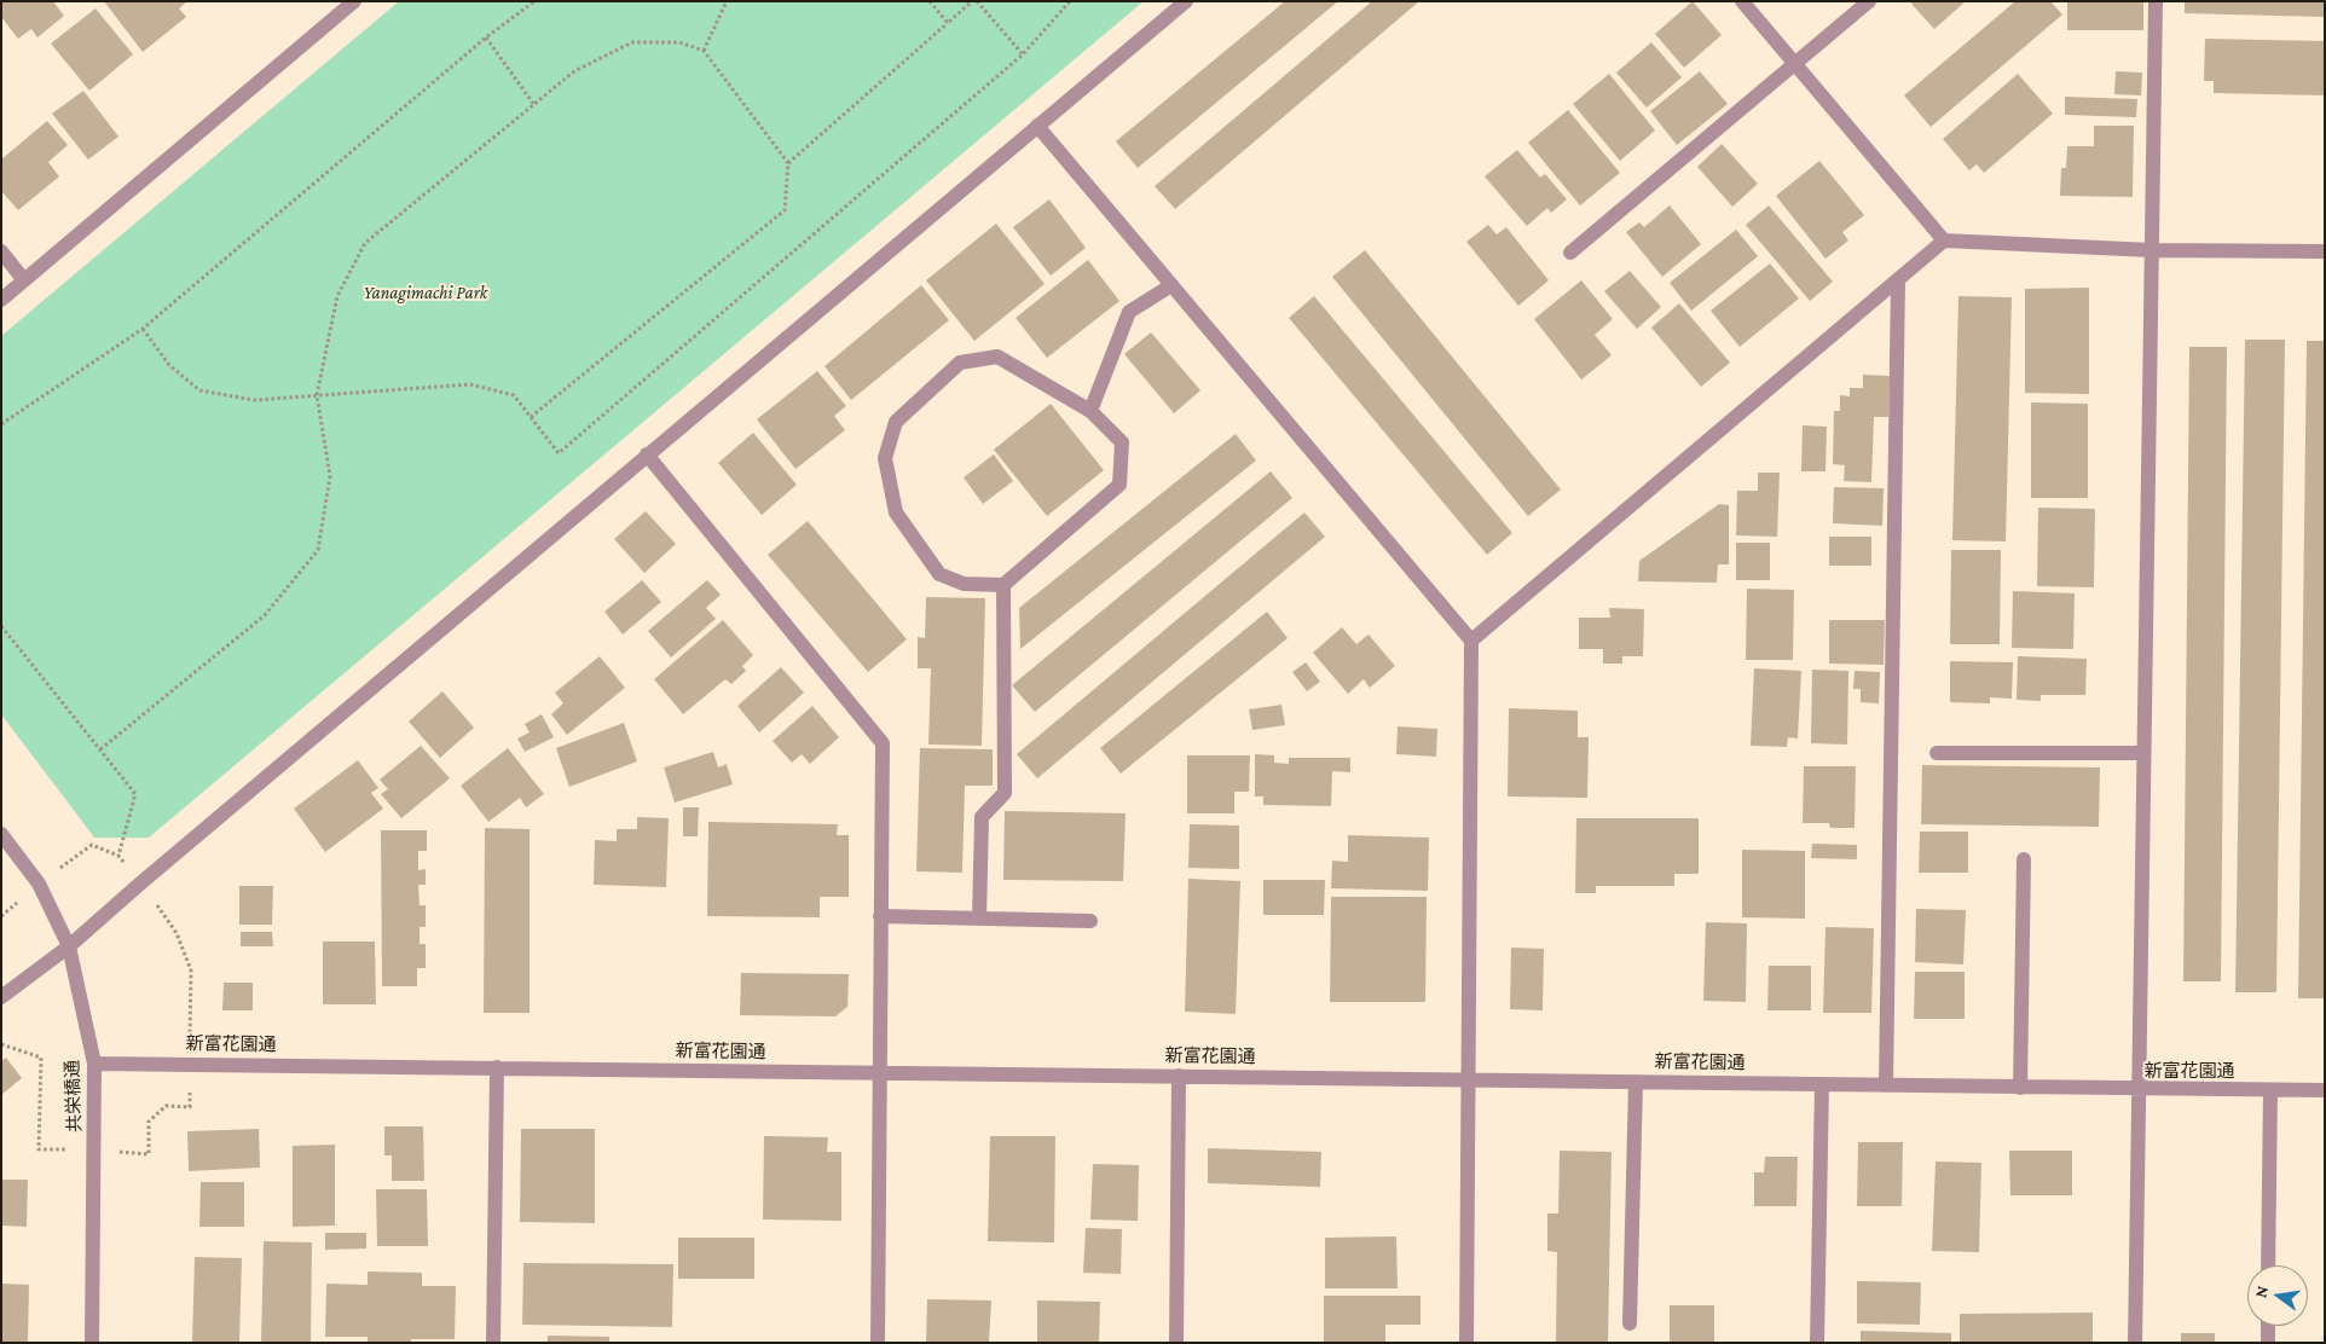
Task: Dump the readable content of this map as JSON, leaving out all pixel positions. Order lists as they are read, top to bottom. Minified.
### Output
{"streets":{"street":["新富花園通","共栄橋通"]},"crossings":[["新富花園通","共栄橋通"]],"parks":["Yanagimachi Park"],"north":"left"}
